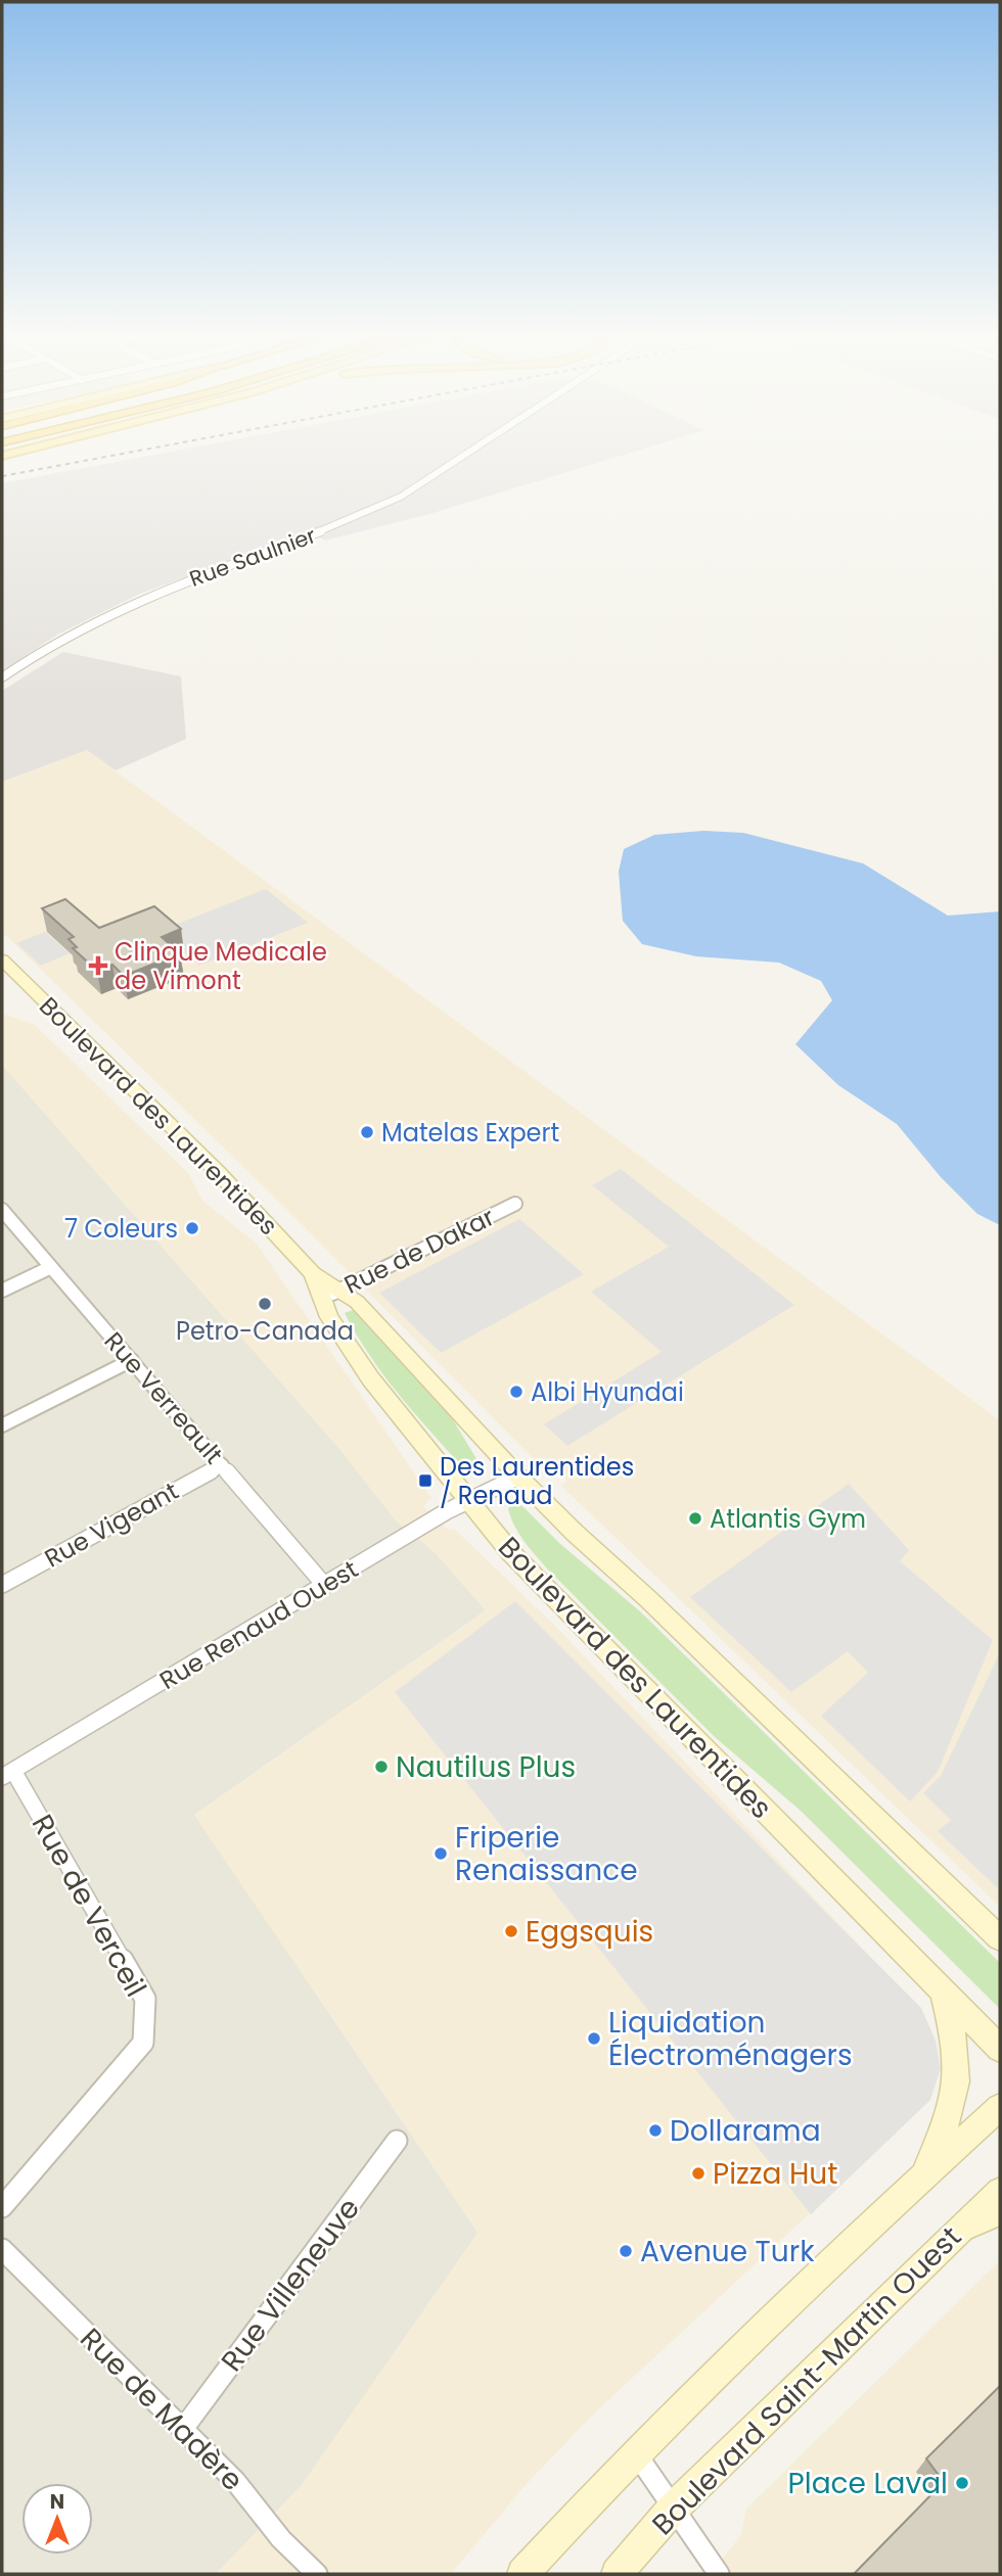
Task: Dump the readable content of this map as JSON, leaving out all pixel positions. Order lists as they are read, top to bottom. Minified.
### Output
{"streets":{"main road":["Boulevard des Laurentides","Boulevard Saint-Martin Ouest"],"street":["Rue Saulnier","Rue de Dakar","Rue Verreault","Rue Vigeant","Rue Renaud Ouest","Rue de Verceil","Rue Villeneuve","Rue de Madère"]},"crossings":[["Boulevard des Laurentides","Rue de Dakar"],["Boulevard des Laurentides","Rue Renaud Ouest"],["Rue Verreault","Rue Vigeant"],["Rue Verreault","Rue Renaud Ouest"],["Rue Renaud Ouest","Rue de Verceil"],["Rue Villeneuve","Rue de Madère"]],"places":{"health":["Clinque Medicale de Vimont"],"other":["Matelas Expert","7 Coleurs","Petro-Canada","Albi Hyundai","Atlantis Gym","Nautilus Plus","Friperie Renaissance","Eggsquis","Liquidation Électroménagers","Dollarama","Pizza Hut","Avenue Turk","Place Laval"],"transit":["Des Laurentides / Renaud"]},"north":"top"}
